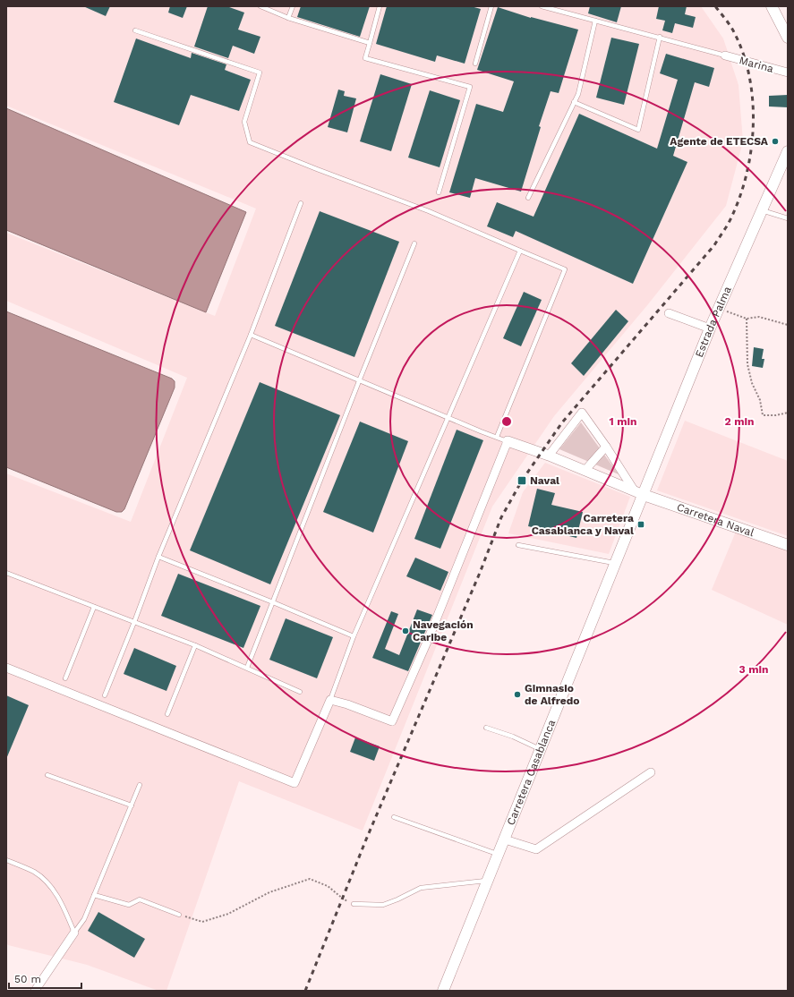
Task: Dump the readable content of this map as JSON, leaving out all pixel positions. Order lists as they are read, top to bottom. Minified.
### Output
{"streets":{"main road":["Estrada Palma","Carretera Naval","Carretera Casablanca"],"street":["Marina"]},"crossings":[["Estrada Palma","Carretera Naval"],["Estrada Palma","Carretera Casablanca"],["Carretera Naval","Carretera Casablanca"]],"places":{"other":["Agente de ETECSA","Navegación Caribe","Gimnasio de Alfredo"],"transit":["Naval","Carretera Casablanca y Naval"]},"scale_bar":"50 m","rings":["1 min","2 min","3 min"]}
